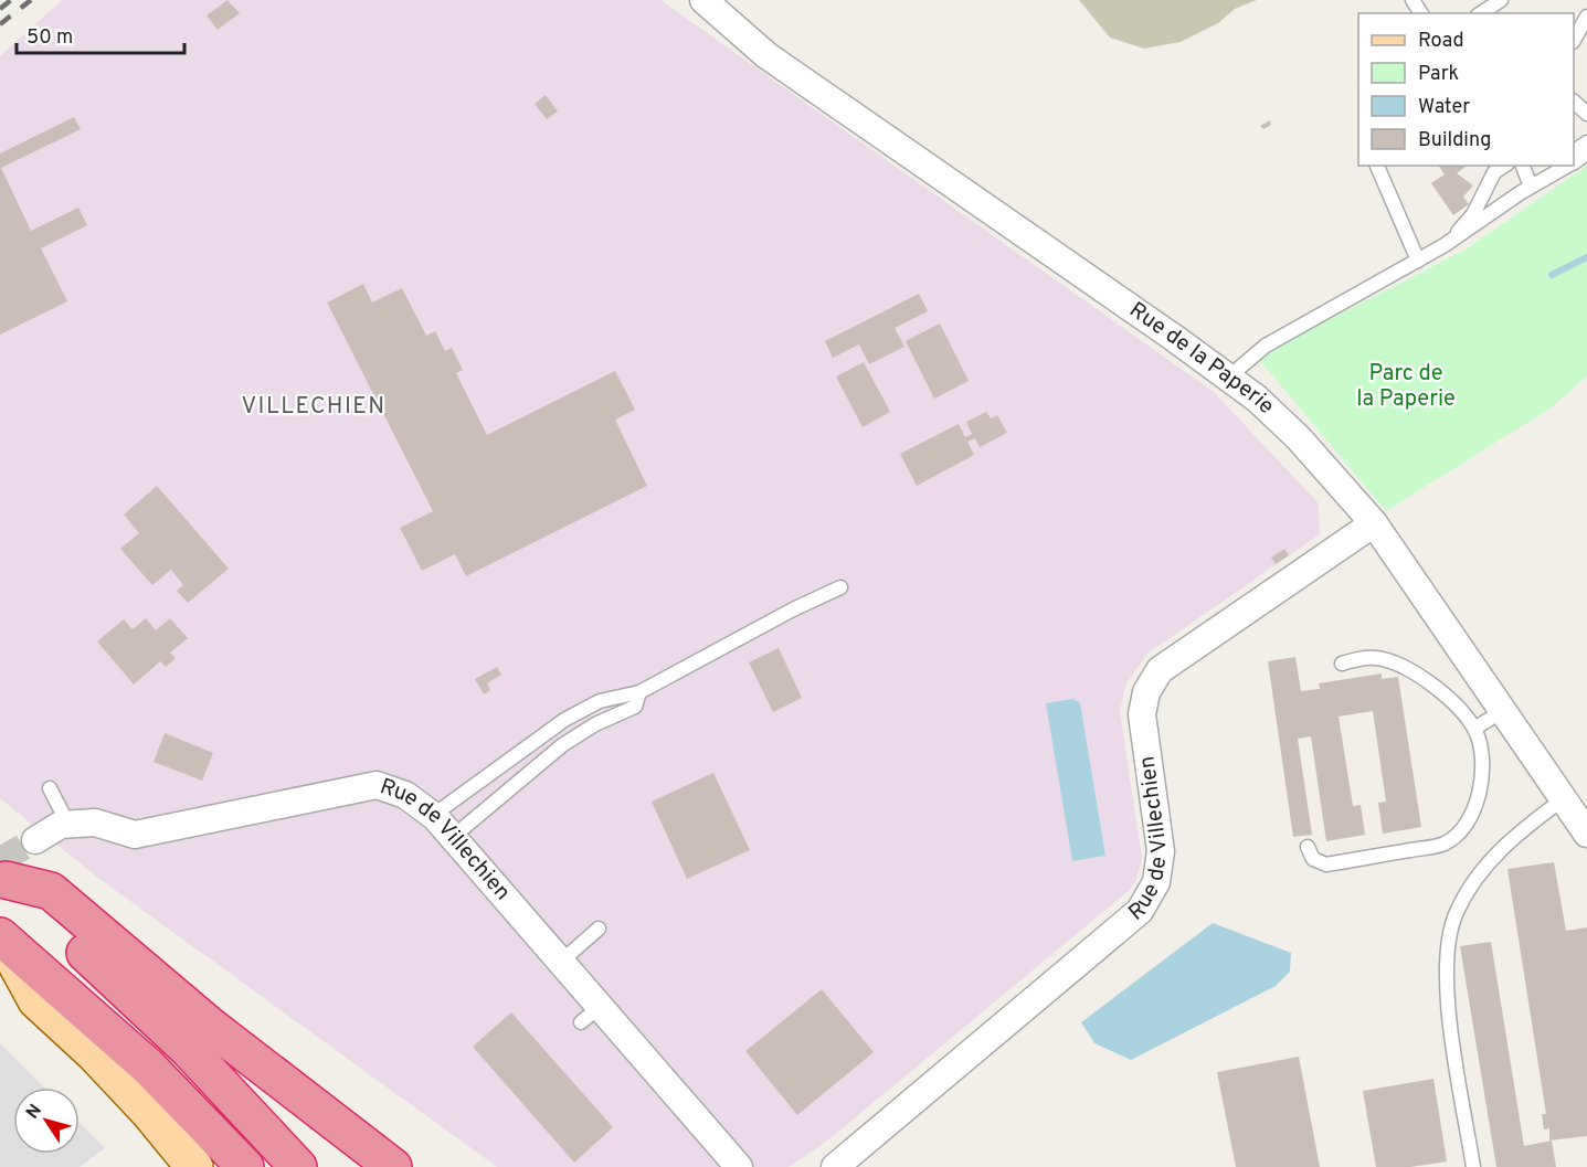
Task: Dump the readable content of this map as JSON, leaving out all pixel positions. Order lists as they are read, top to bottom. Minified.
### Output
{"streets":{"street":["Rue de la Paperie","Rue de Villechien"]},"crossings":[["Rue de la Paperie","Rue de Villechien"]],"districts":["VILLECHIEN"],"parks":["Parc de la Paperie"],"legend":["Road","Park","Water","Building"],"scale_bar":"50 m","north":"top left"}
